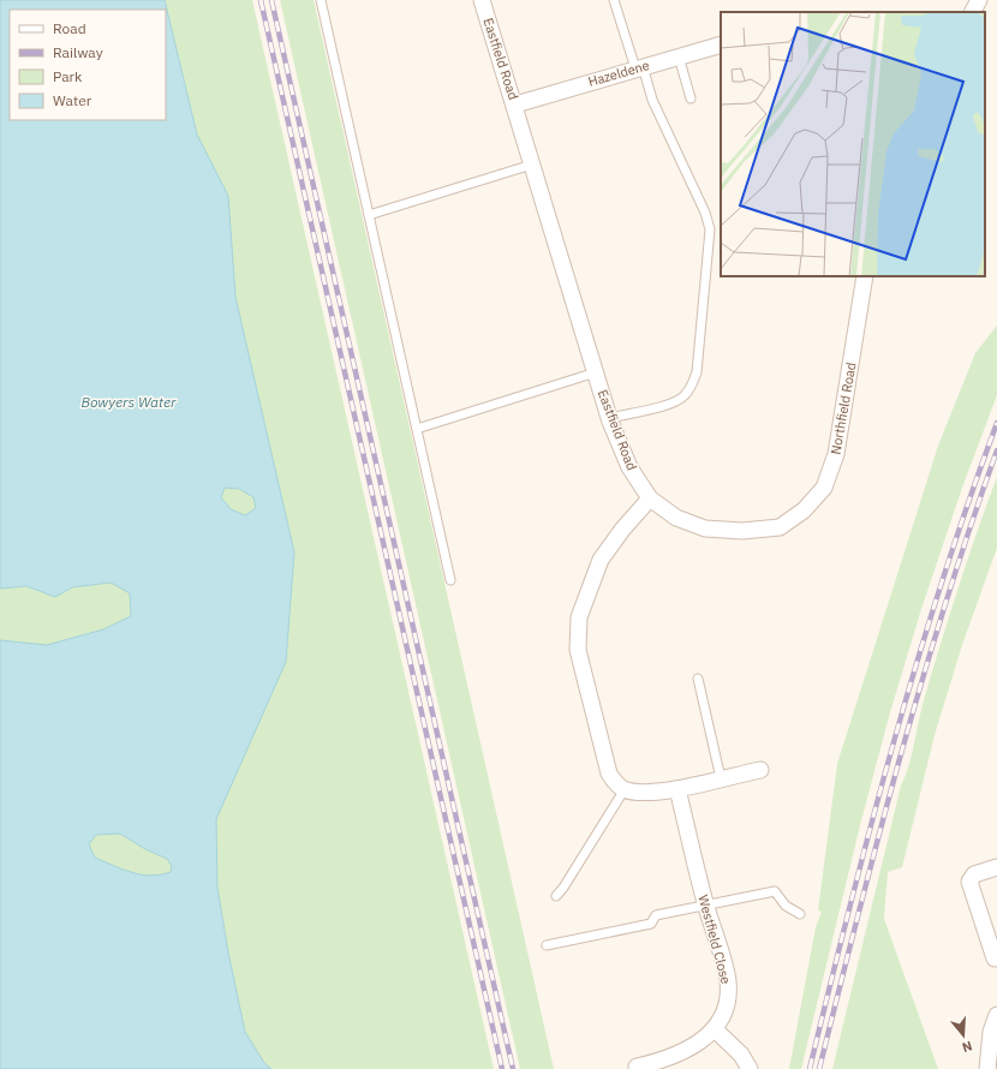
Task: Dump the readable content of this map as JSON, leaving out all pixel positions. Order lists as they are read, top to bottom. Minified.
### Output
{"streets":{"street":["Eastfield Road","Hazeldene","Northfield Road","Westfield Close"]},"crossings":[["Eastfield Road","Hazeldene"],["Eastfield Road","Northfield Road"]],"water":["Bowyers Water"],"legend":["Road","Railway","Park","Water"],"north":"bottom"}
